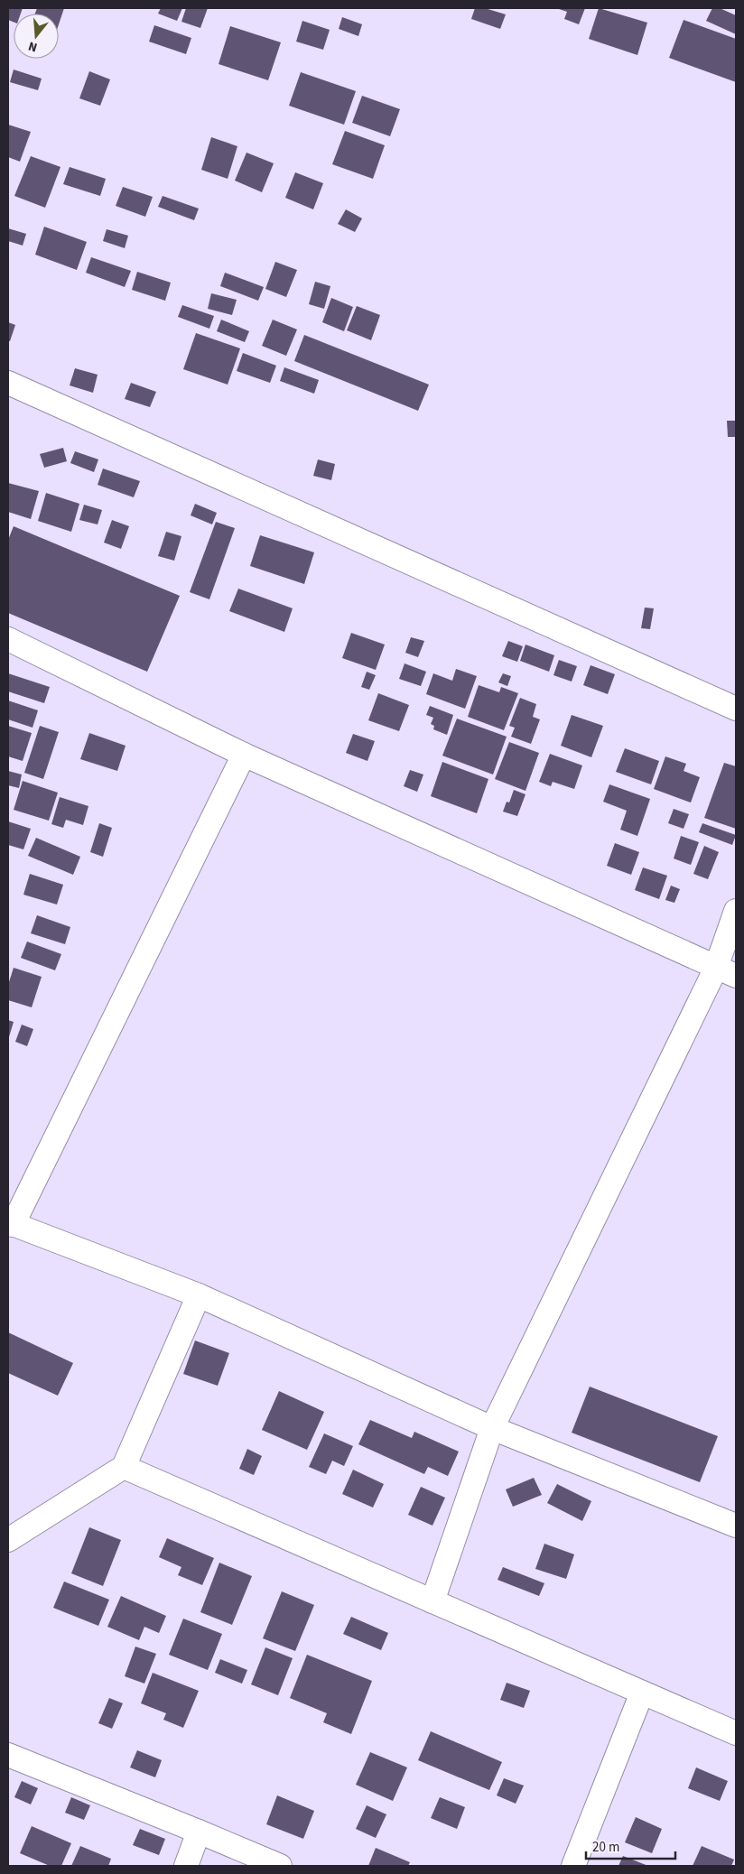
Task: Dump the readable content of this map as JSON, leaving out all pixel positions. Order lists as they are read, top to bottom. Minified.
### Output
{"scale_bar":"20 m","north":"bottom"}
